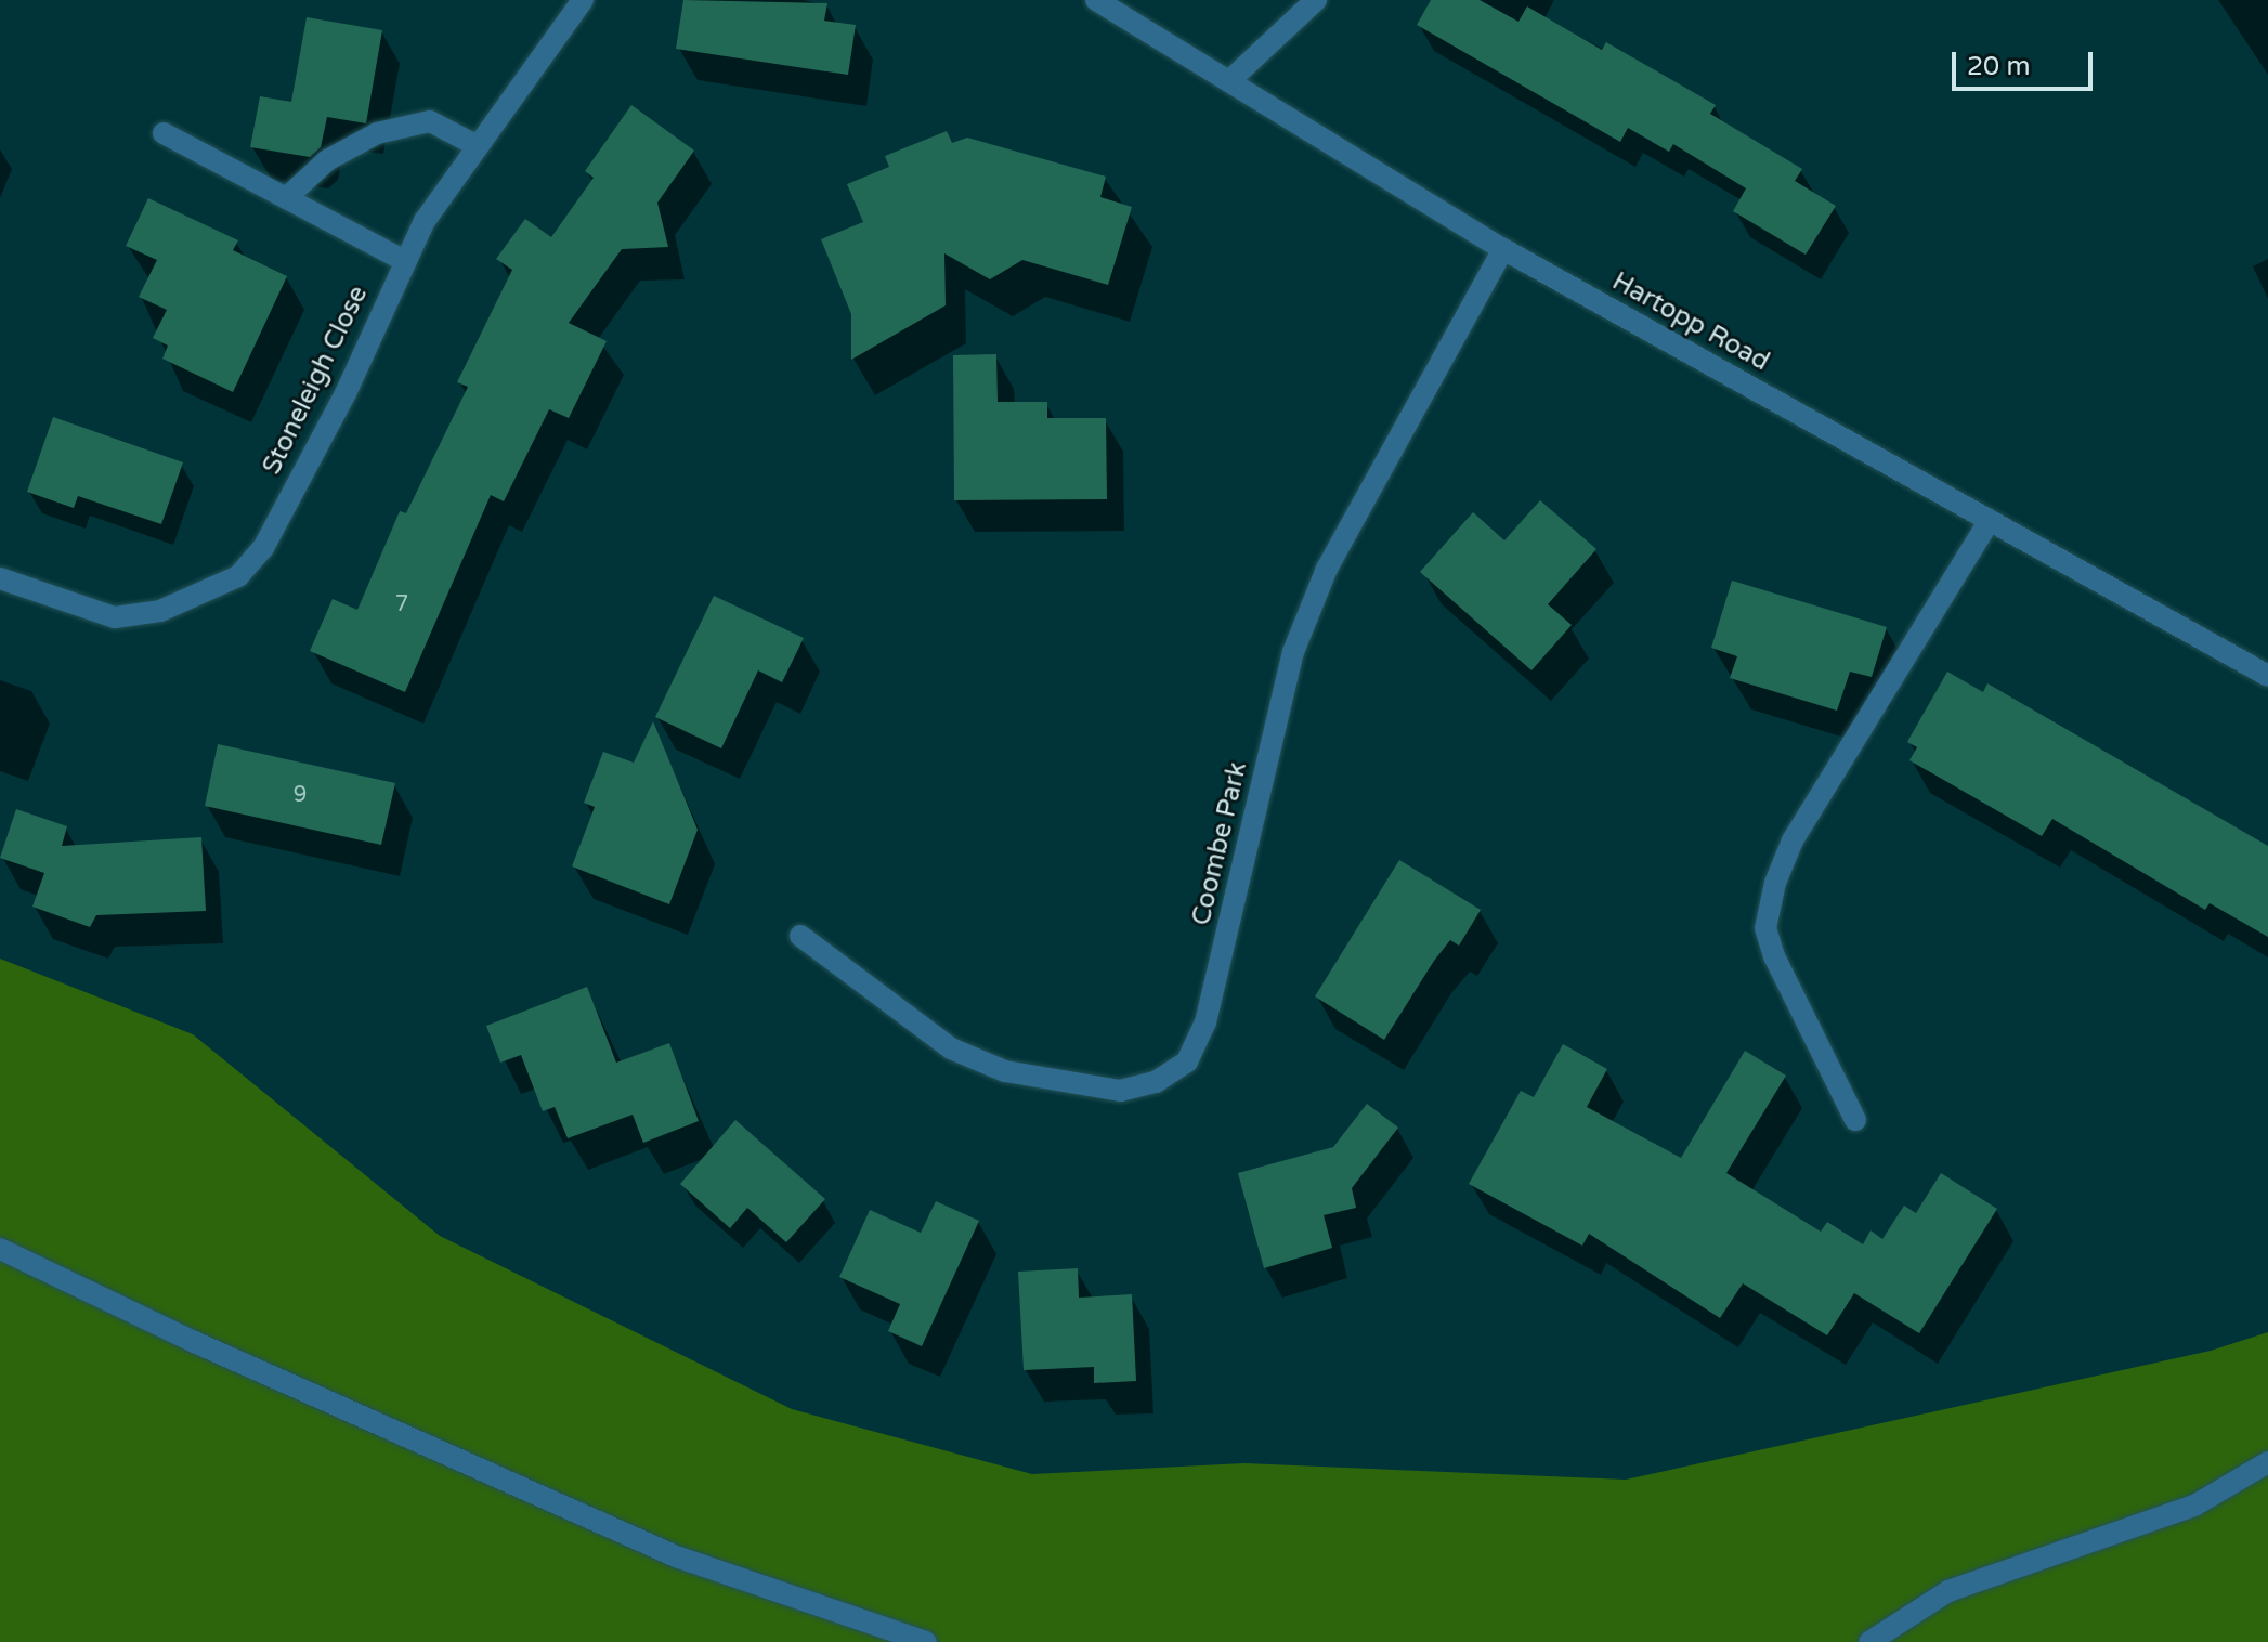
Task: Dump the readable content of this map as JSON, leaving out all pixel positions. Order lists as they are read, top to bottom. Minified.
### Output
{"streets":{"street":["Hartopp Road","Stoneleigh Close","Coombe Park"]},"crossings":[["Hartopp Road","Coombe Park"]],"house_numbers":["7","9"],"scale_bar":"20 m"}
